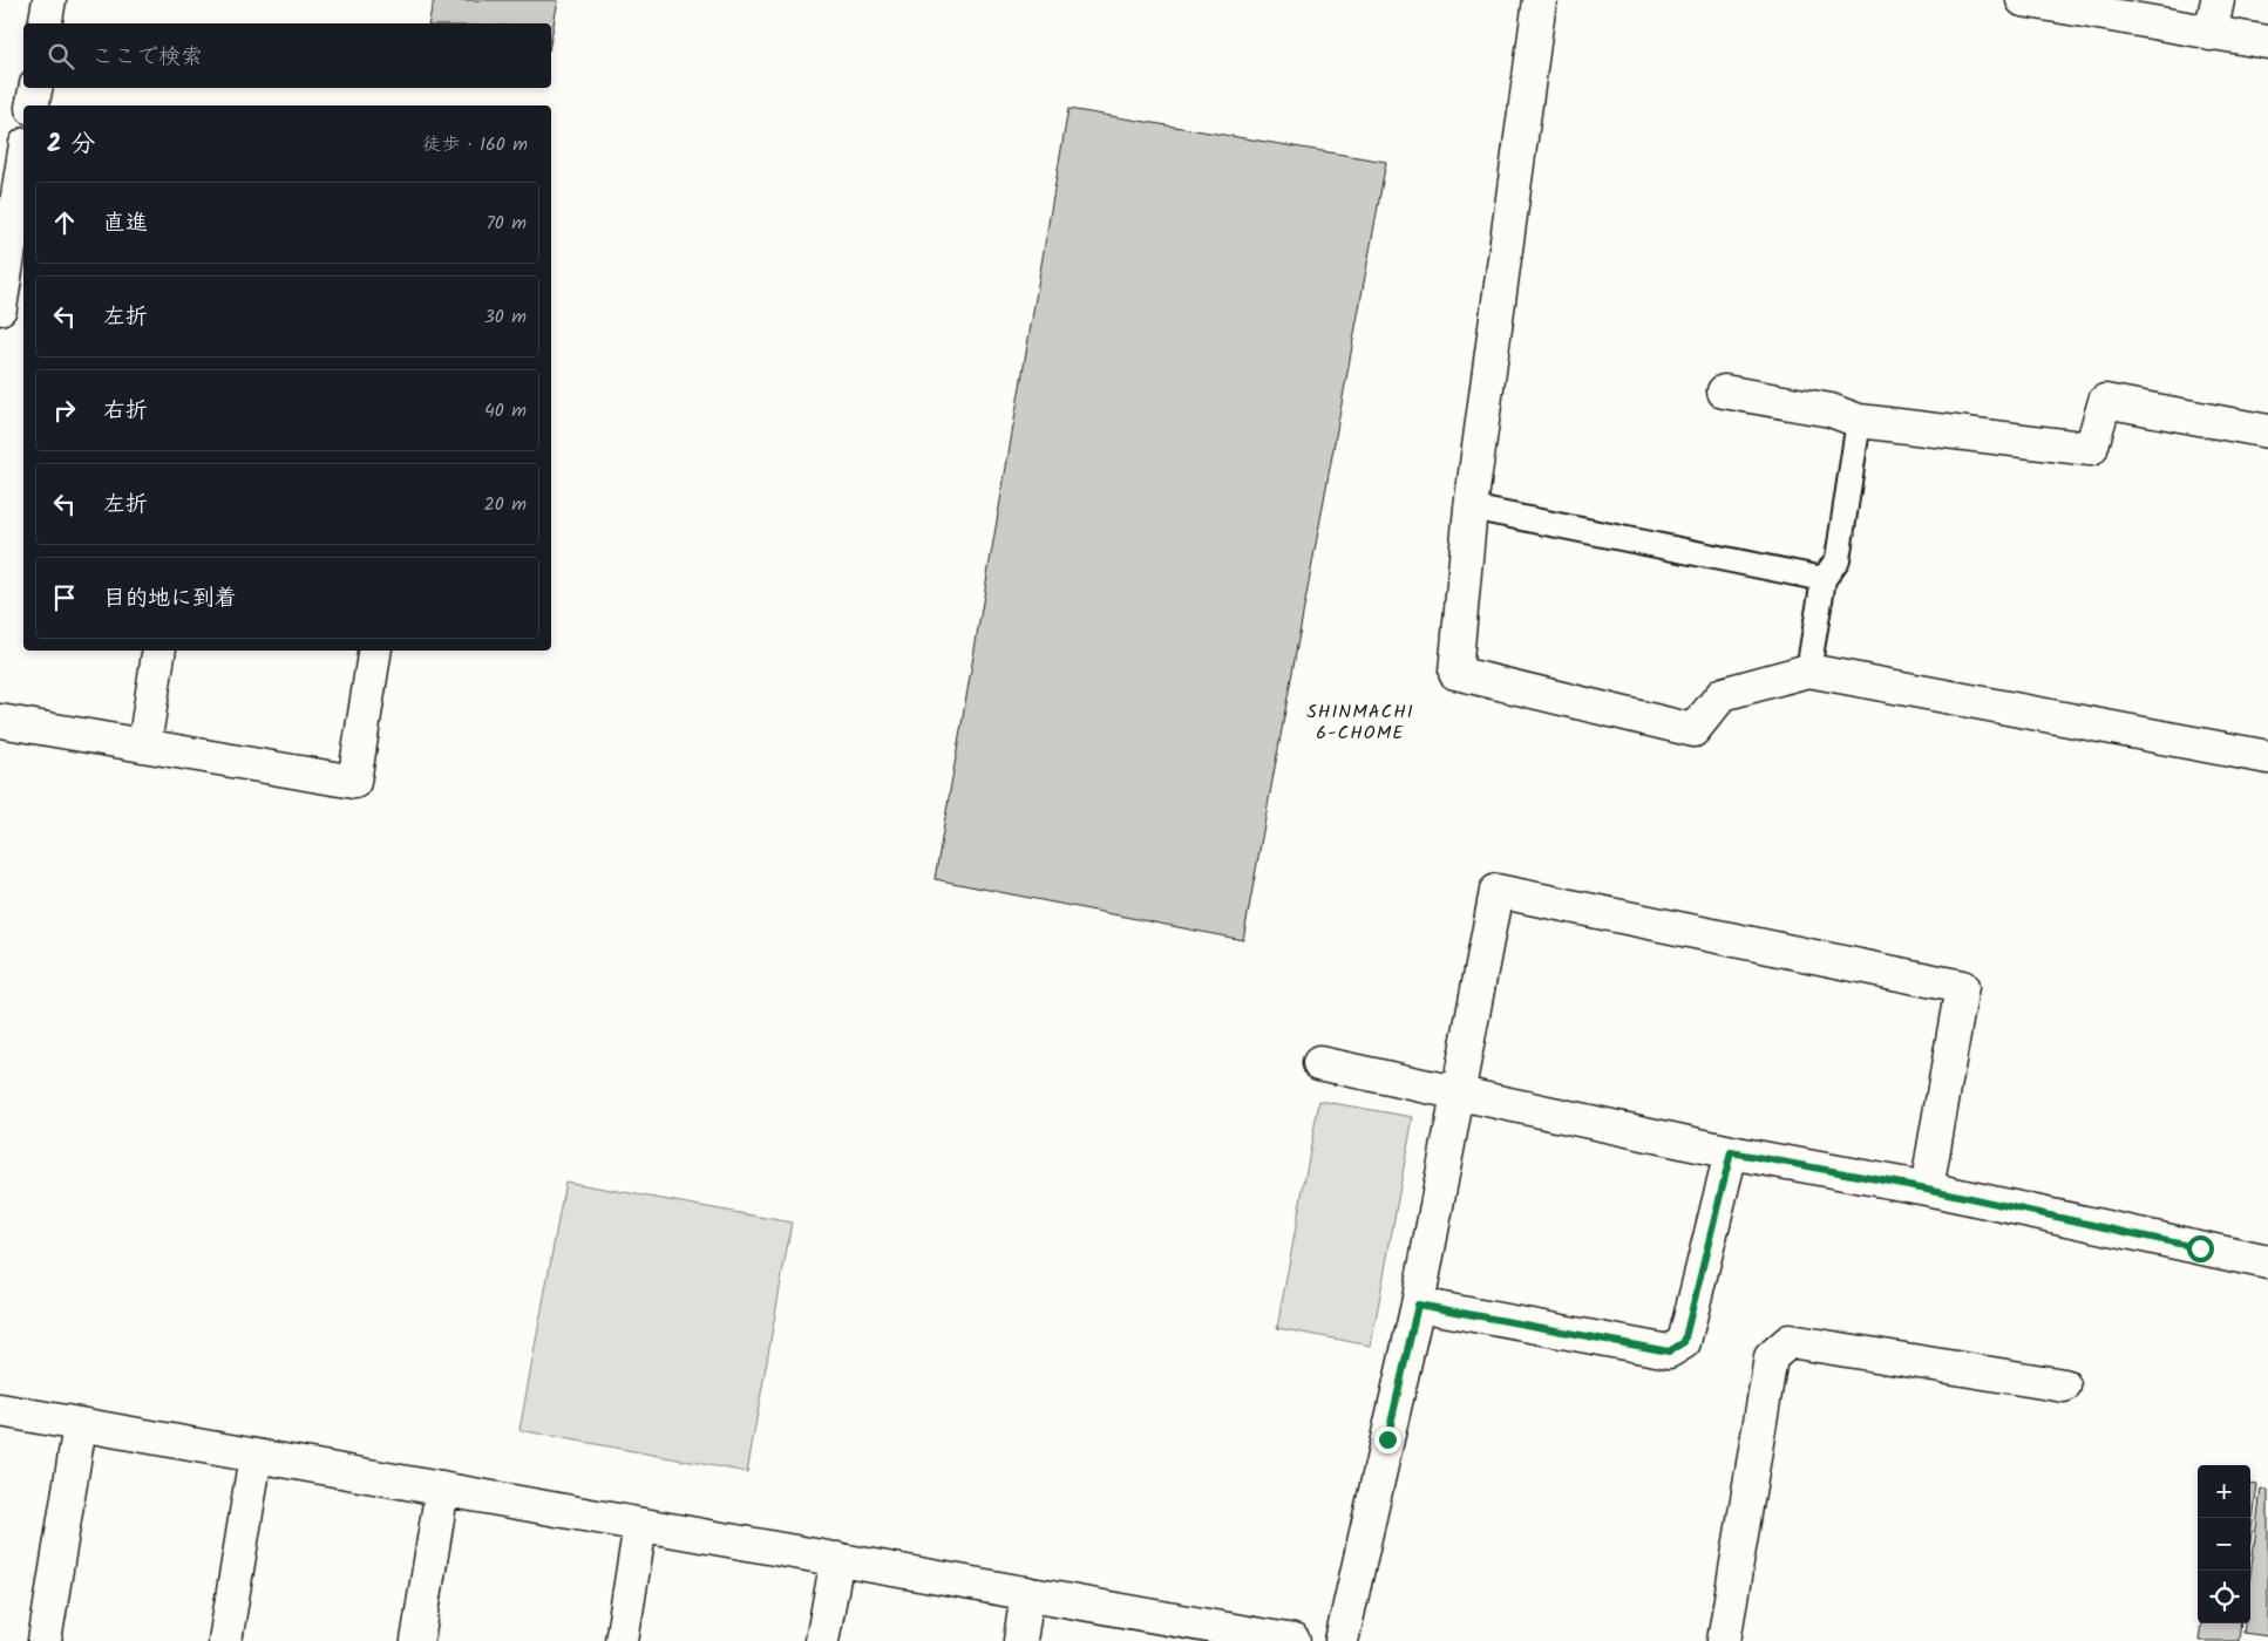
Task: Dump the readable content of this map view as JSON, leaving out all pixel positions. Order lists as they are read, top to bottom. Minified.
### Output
{"districts":["SHINMACHI 6-CHOME"],"page":{"search":"ここで検索","heading":["2 分","徒歩 · 160 m"],"list":[["直進","70 m"],["左折","30 m"],["右折","40 m"],["左折","20 m"],"目的地に到着"],"map_buttons":["+","−"]}}
